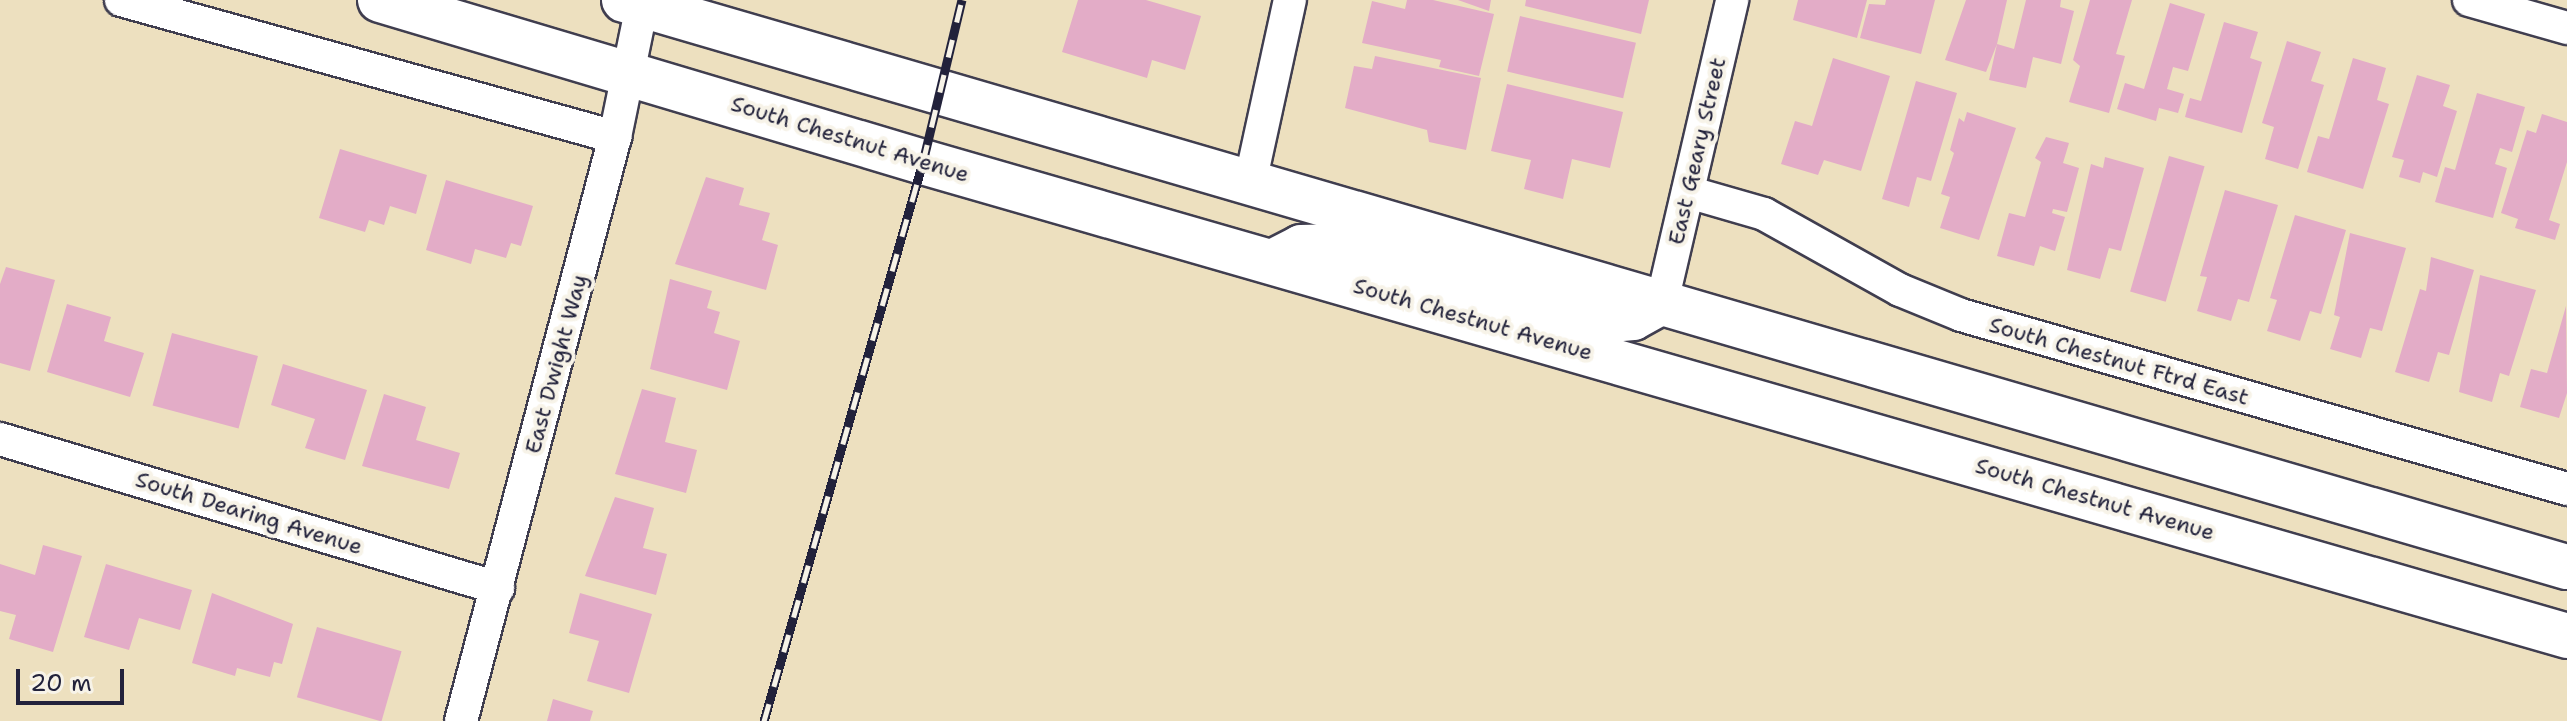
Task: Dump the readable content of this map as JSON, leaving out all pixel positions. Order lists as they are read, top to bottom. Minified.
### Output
{"streets":{"main road":["South Chestnut Avenue"],"street":["East Geary Street","South Chestnut Ftrd East","East Dwight Way","South Dearing Avenue"]},"crossings":[["South Chestnut Avenue","East Dwight Way"],["East Geary Street","South Chestnut Ftrd East"],["East Dwight Way","South Dearing Avenue"]],"scale_bar":"20 m"}
